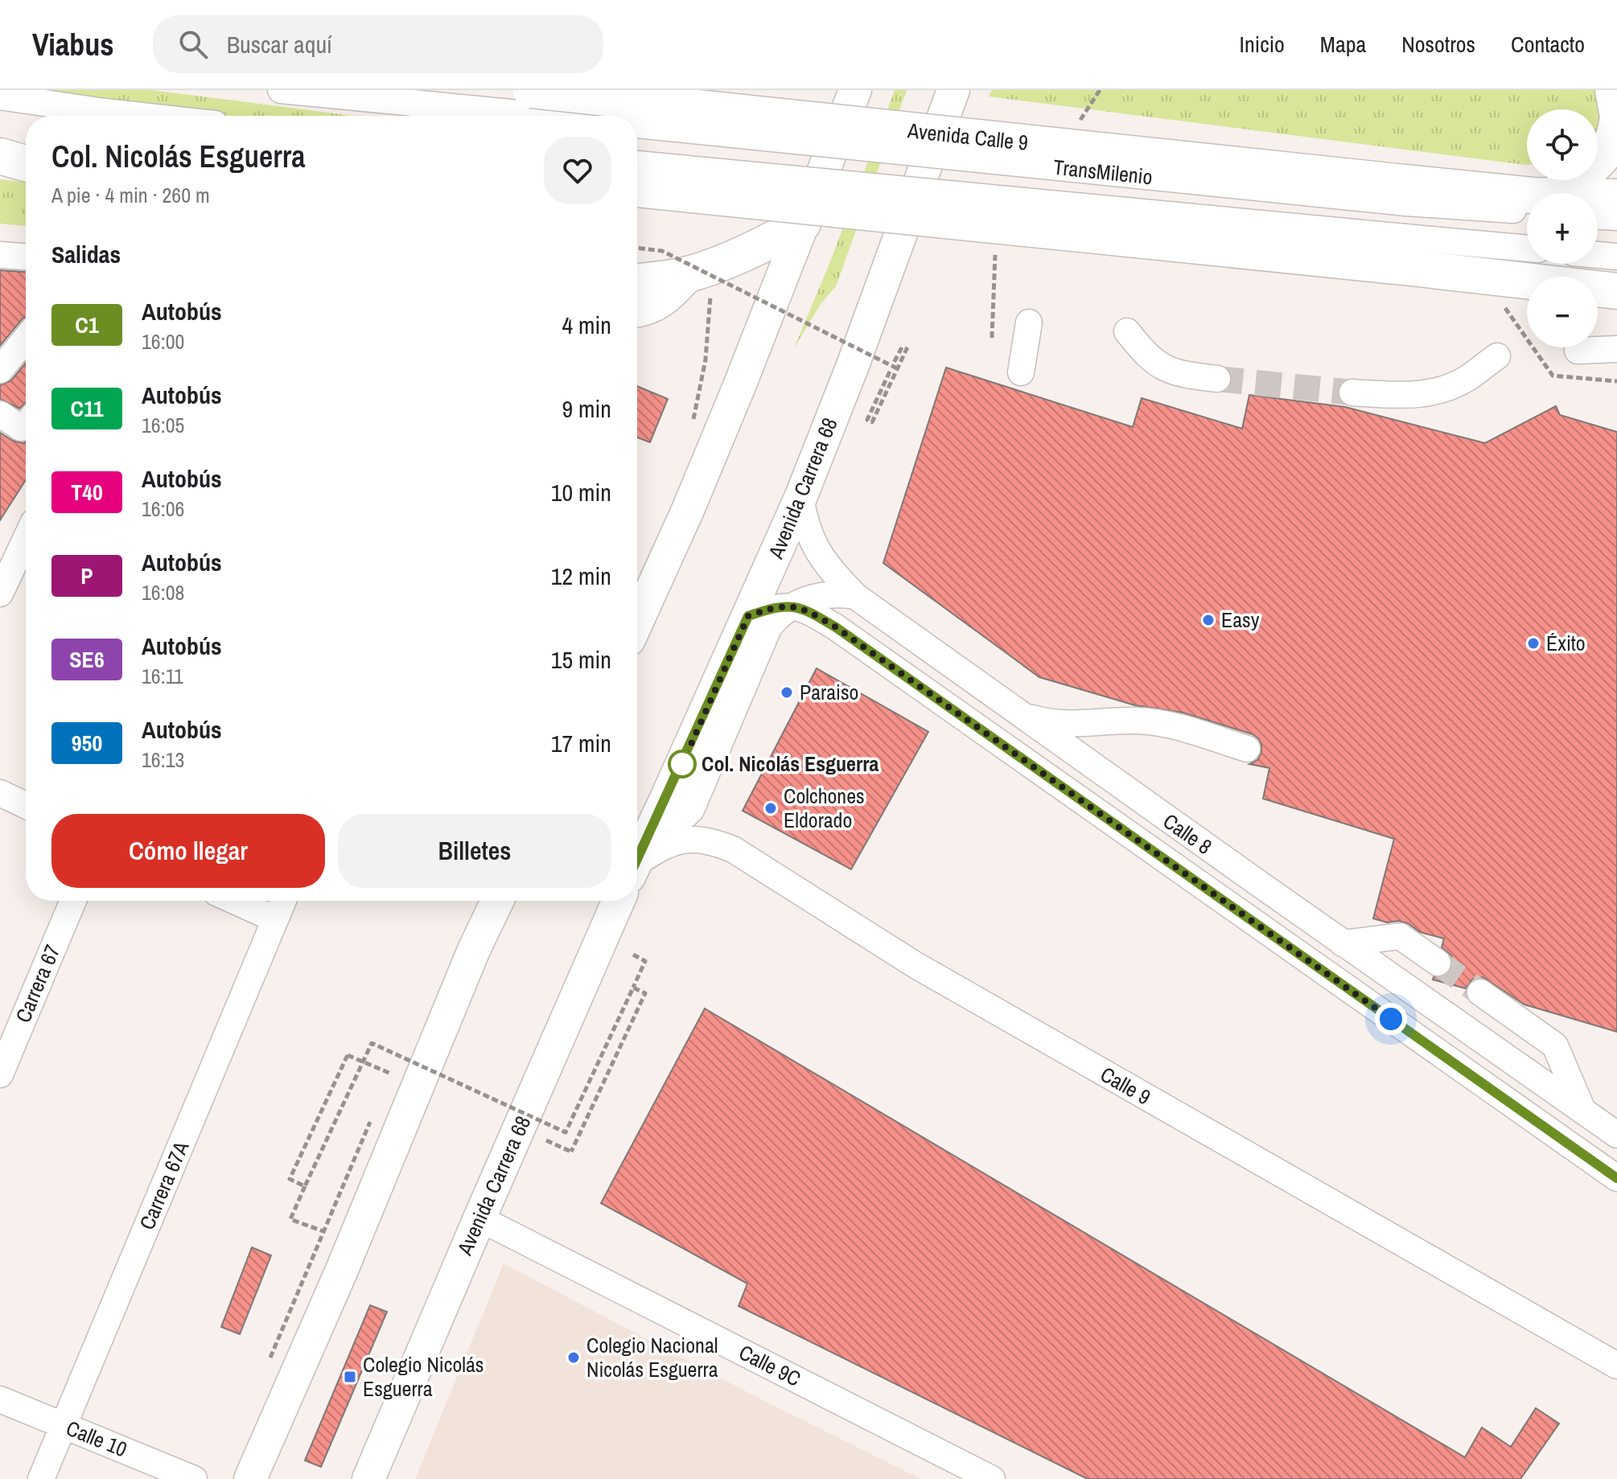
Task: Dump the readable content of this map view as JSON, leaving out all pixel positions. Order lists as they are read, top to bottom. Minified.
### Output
{"streets":{"highway":["Avenida Calle 9"],"main road":["Avenida Carrera 68"],"street":["TransMilenio","Calle 8","Carrera 67","Calle 9","Carrera 67A","Calle 9C","Calle 10"]},"crossings":[["Avenida Calle 9","TransMilenio"],["Avenida Carrera 68","Calle 8"],["Avenida Carrera 68","Calle 9C"],["Carrera 67A","Calle 10"]],"places":{"other":["Easy","Éxito","Paraiso","Col. Nicolás Esguerra","Colchones Eldorado","Colegio Nacional Nicolás Esguerra"],"transit":["Colegio Nicolás Esguerra"]},"lines":["bus line C1"],"page":{"header":"Viabus","search":"Buscar aquí","nav":["Inicio","Mapa","Nosotros","Contacto"],"map_buttons":["+","−"],"heading":[["Col. Nicolás Esguerra","A pie · 4 min · 260 m"],"Salidas"],"list":[{"mark":"C1","name":"Autobús","note":"16:00","value":"4 min"},{"mark":"C11","name":"Autobús","note":"16:05","value":"9 min"},{"mark":"T40","name":"Autobús","note":"16:06","value":"10 min"},{"mark":"P","name":"Autobús","note":"16:08","value":"12 min"},{"mark":"SE6","name":"Autobús","note":"16:11","value":"15 min"},{"mark":"950","name":"Autobús","note":"16:13","value":"17 min"}],"buttons":["Cómo llegar","Billetes"]}}
